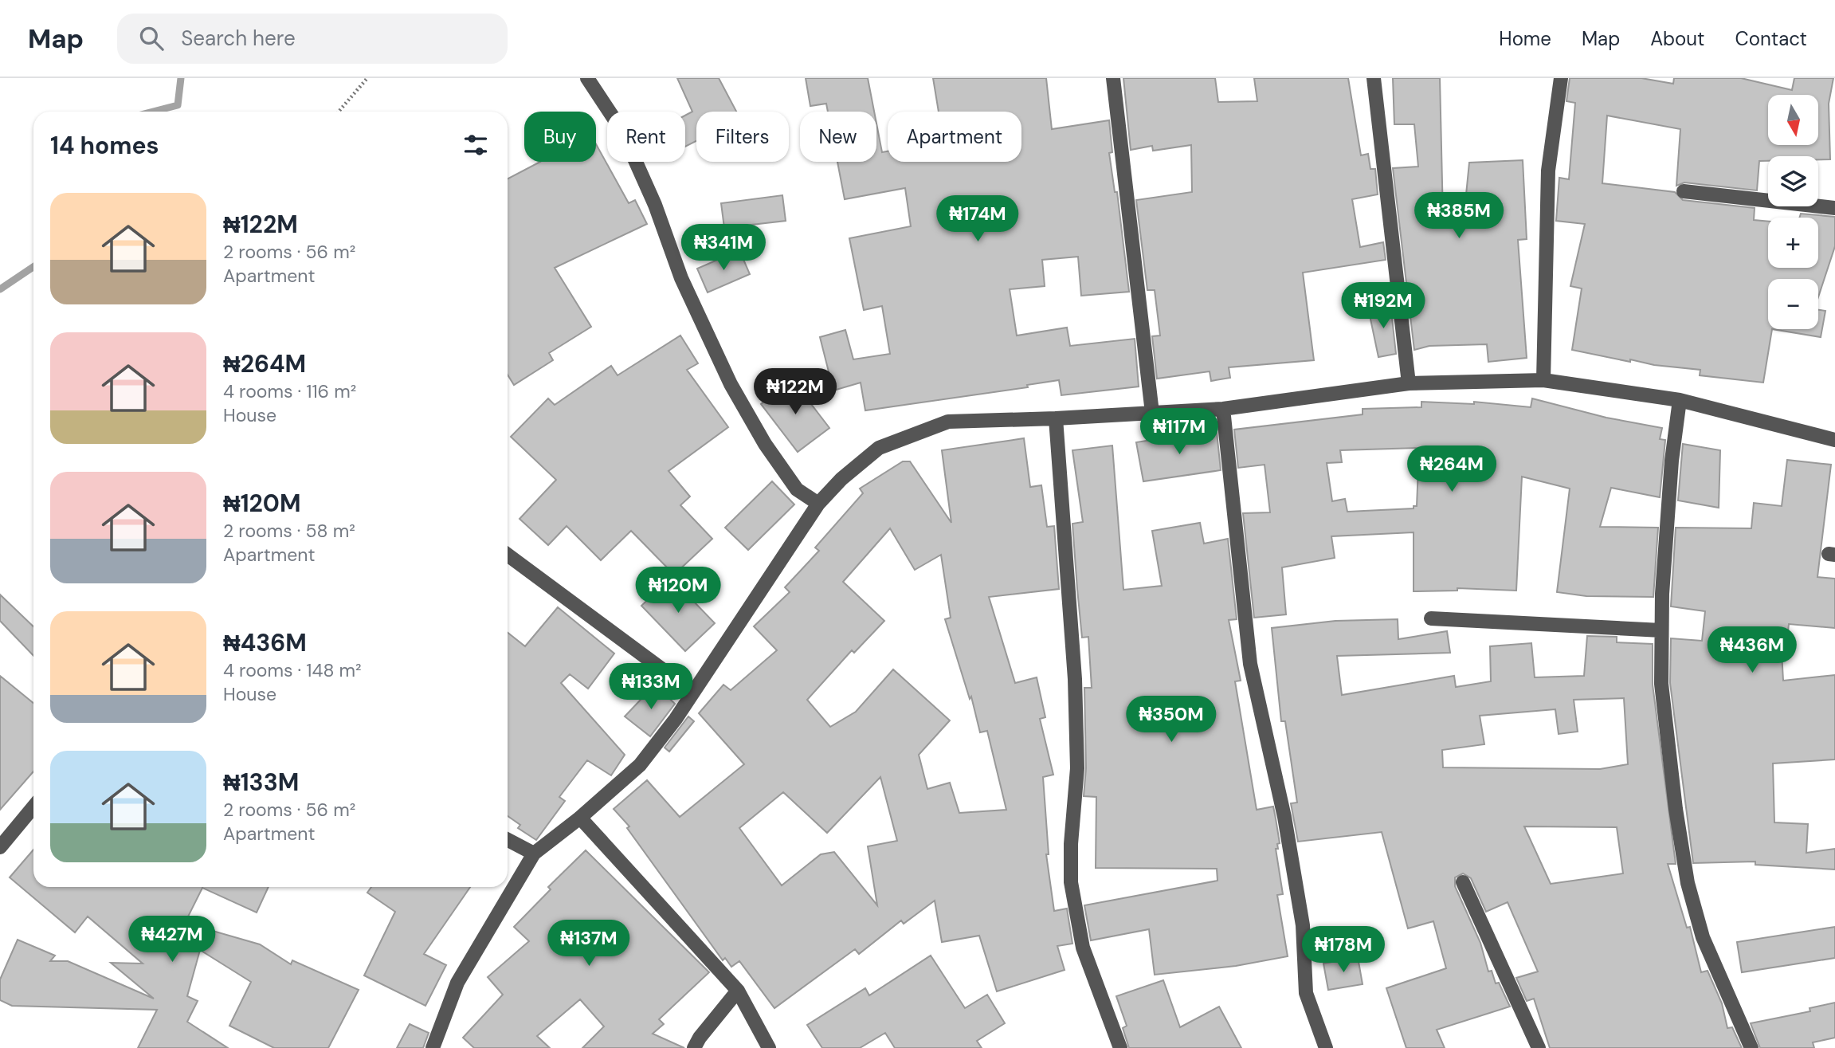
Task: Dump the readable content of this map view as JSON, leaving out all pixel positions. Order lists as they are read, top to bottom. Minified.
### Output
{"north":"bottom","page":{"header":"Map","search":"Search here","nav":["Home","Map","About","Contact"],"map_buttons":["+","−"],"chip":["Buy","Rent","Filters","New","Apartment"],"heading":"14 homes","list":[{"name":"₦122M","note":"2 rooms · 56 m² · Apartment"},{"name":"₦264M","note":"4 rooms · 116 m² · House"},{"name":"₦120M","note":"2 rooms · 58 m² · Apartment"},{"name":"₦436M","note":"4 rooms · 148 m² · House"},{"name":"₦133M","note":"2 rooms · 56 m² · Apartment"}],"price":["₦385M","₦174M","₦341M","₦192M","₦122M","₦117M","₦264M","₦120M","₦436M","₦133M","₦350M","₦427M","₦137M","₦178M"]}}
